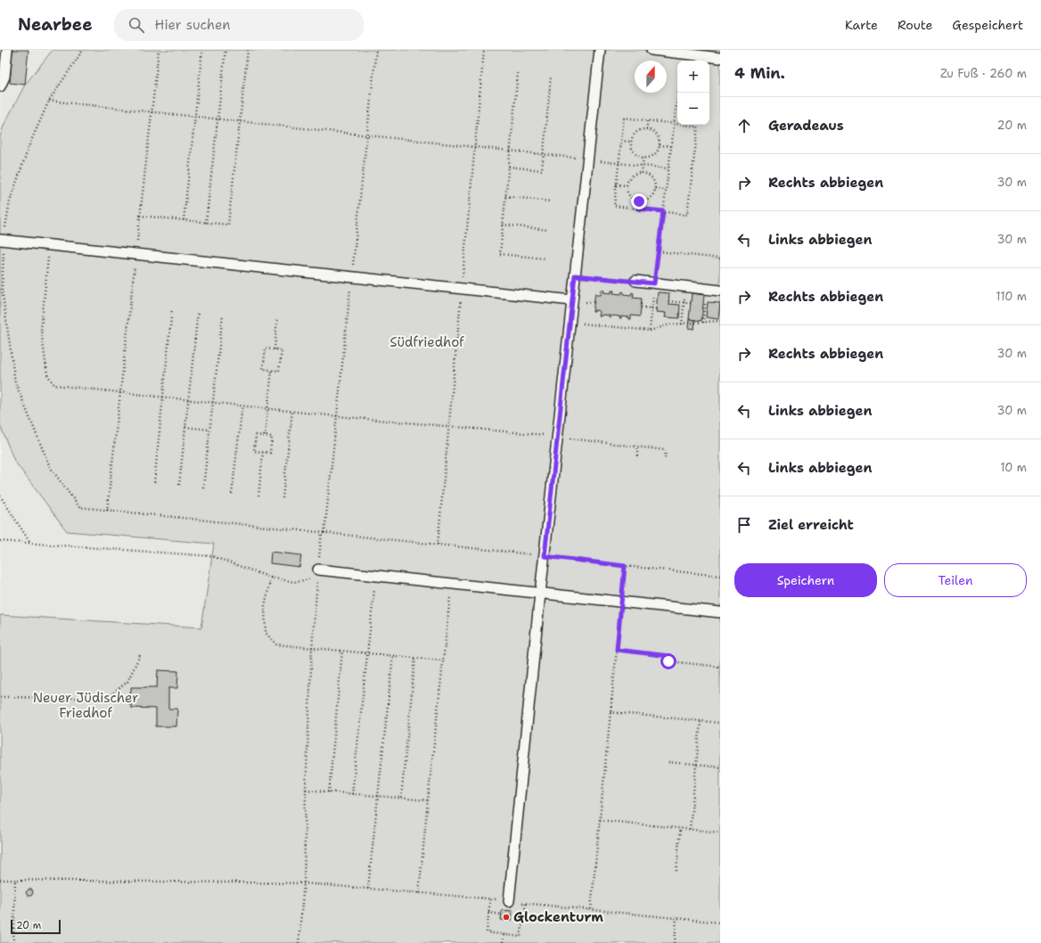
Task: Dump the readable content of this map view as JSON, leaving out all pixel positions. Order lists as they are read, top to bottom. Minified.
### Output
{"parks":["Südfriedhof","Neuer Jüdischer Friedhof"],"places":["Glockenturm"],"scale_bar":"20 m","north":"top","page":{"header":"Nearbee","search":"Hier suchen","nav":["Karte","Route","Gespeichert"],"heading":["4 Min.","Zu Fuß · 260 m"],"map_buttons":["+","−"],"list":[["Geradeaus","20 m"],["Rechts abbiegen","30 m"],["Links abbiegen","30 m"],["Rechts abbiegen","110 m"],["Rechts abbiegen","30 m"],["Links abbiegen","30 m"],["Links abbiegen","10 m"],"Ziel erreicht"],"buttons":["Speichern","Teilen"],"scale":"20 m"}}
